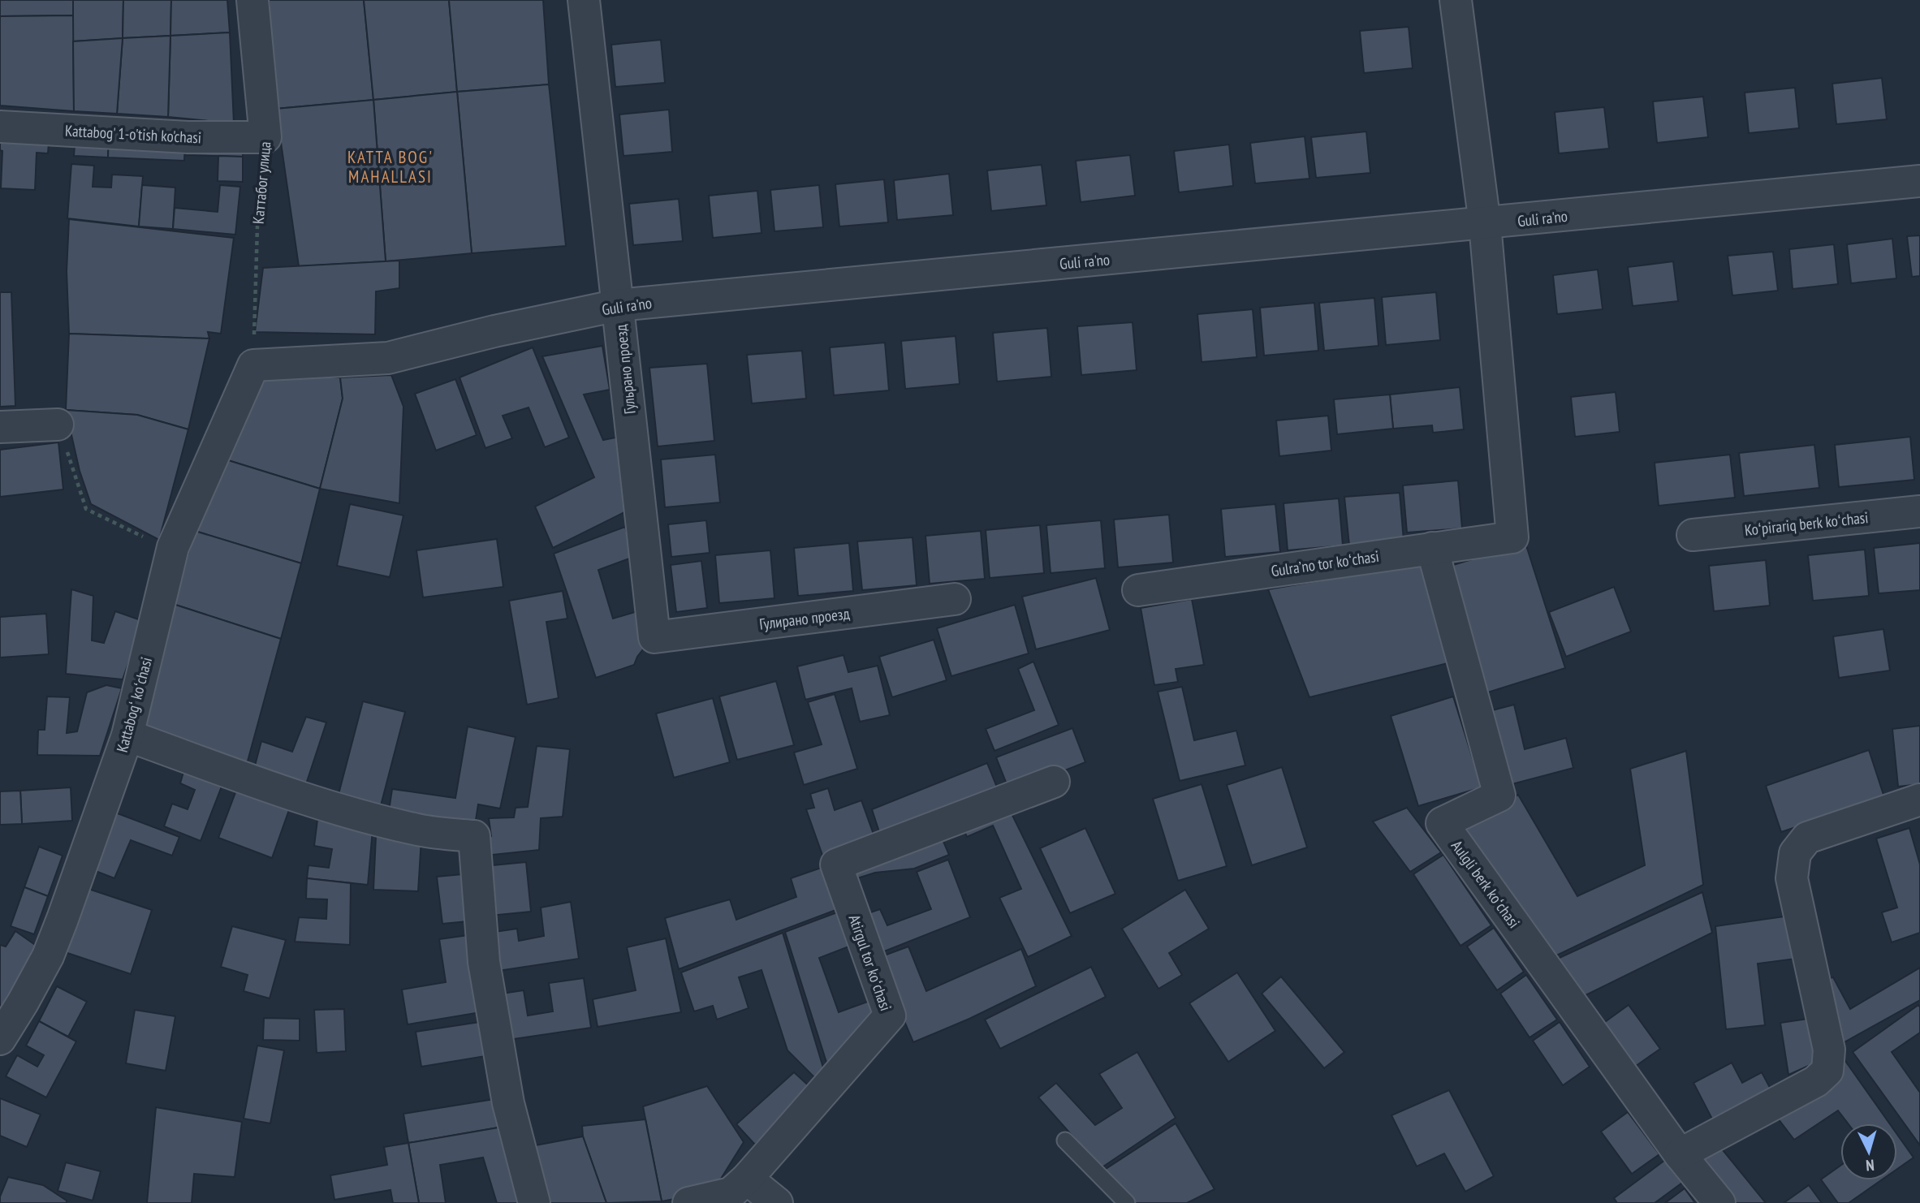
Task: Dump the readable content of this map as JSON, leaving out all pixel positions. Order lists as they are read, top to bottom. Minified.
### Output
{"streets":{"street":["Kattabog' 1-o'tish ko'chasi","Каттабог улица","Guli ra'no","Гульрано проезд","Koʻpirariq berk koʻchasi","Gulraʼno tor koʻchasi","Гулирано проезд","Kattabogʻ koʻchasi","Aulgli berk koʻchasi","Atirgul tor koʻchasi"]},"crossings":[["Kattabog' 1-o'tish ko'chasi","Каттабог улица"],["Каттабог улица","Guli ra'no"],["Каттабог улица","Kattabogʻ koʻchasi"],["Guli ra'no","Гульрано проезд"],["Guli ra'no","Gulraʼno tor koʻchasi"],["Guli ra'no","Kattabogʻ koʻchasi"],["Гульрано проезд","Гулирано проезд"],["Gulraʼno tor koʻchasi","Aulgli berk koʻchasi"]],"districts":["KATTA BOG' MAHALLASI"],"north":"bottom"}
